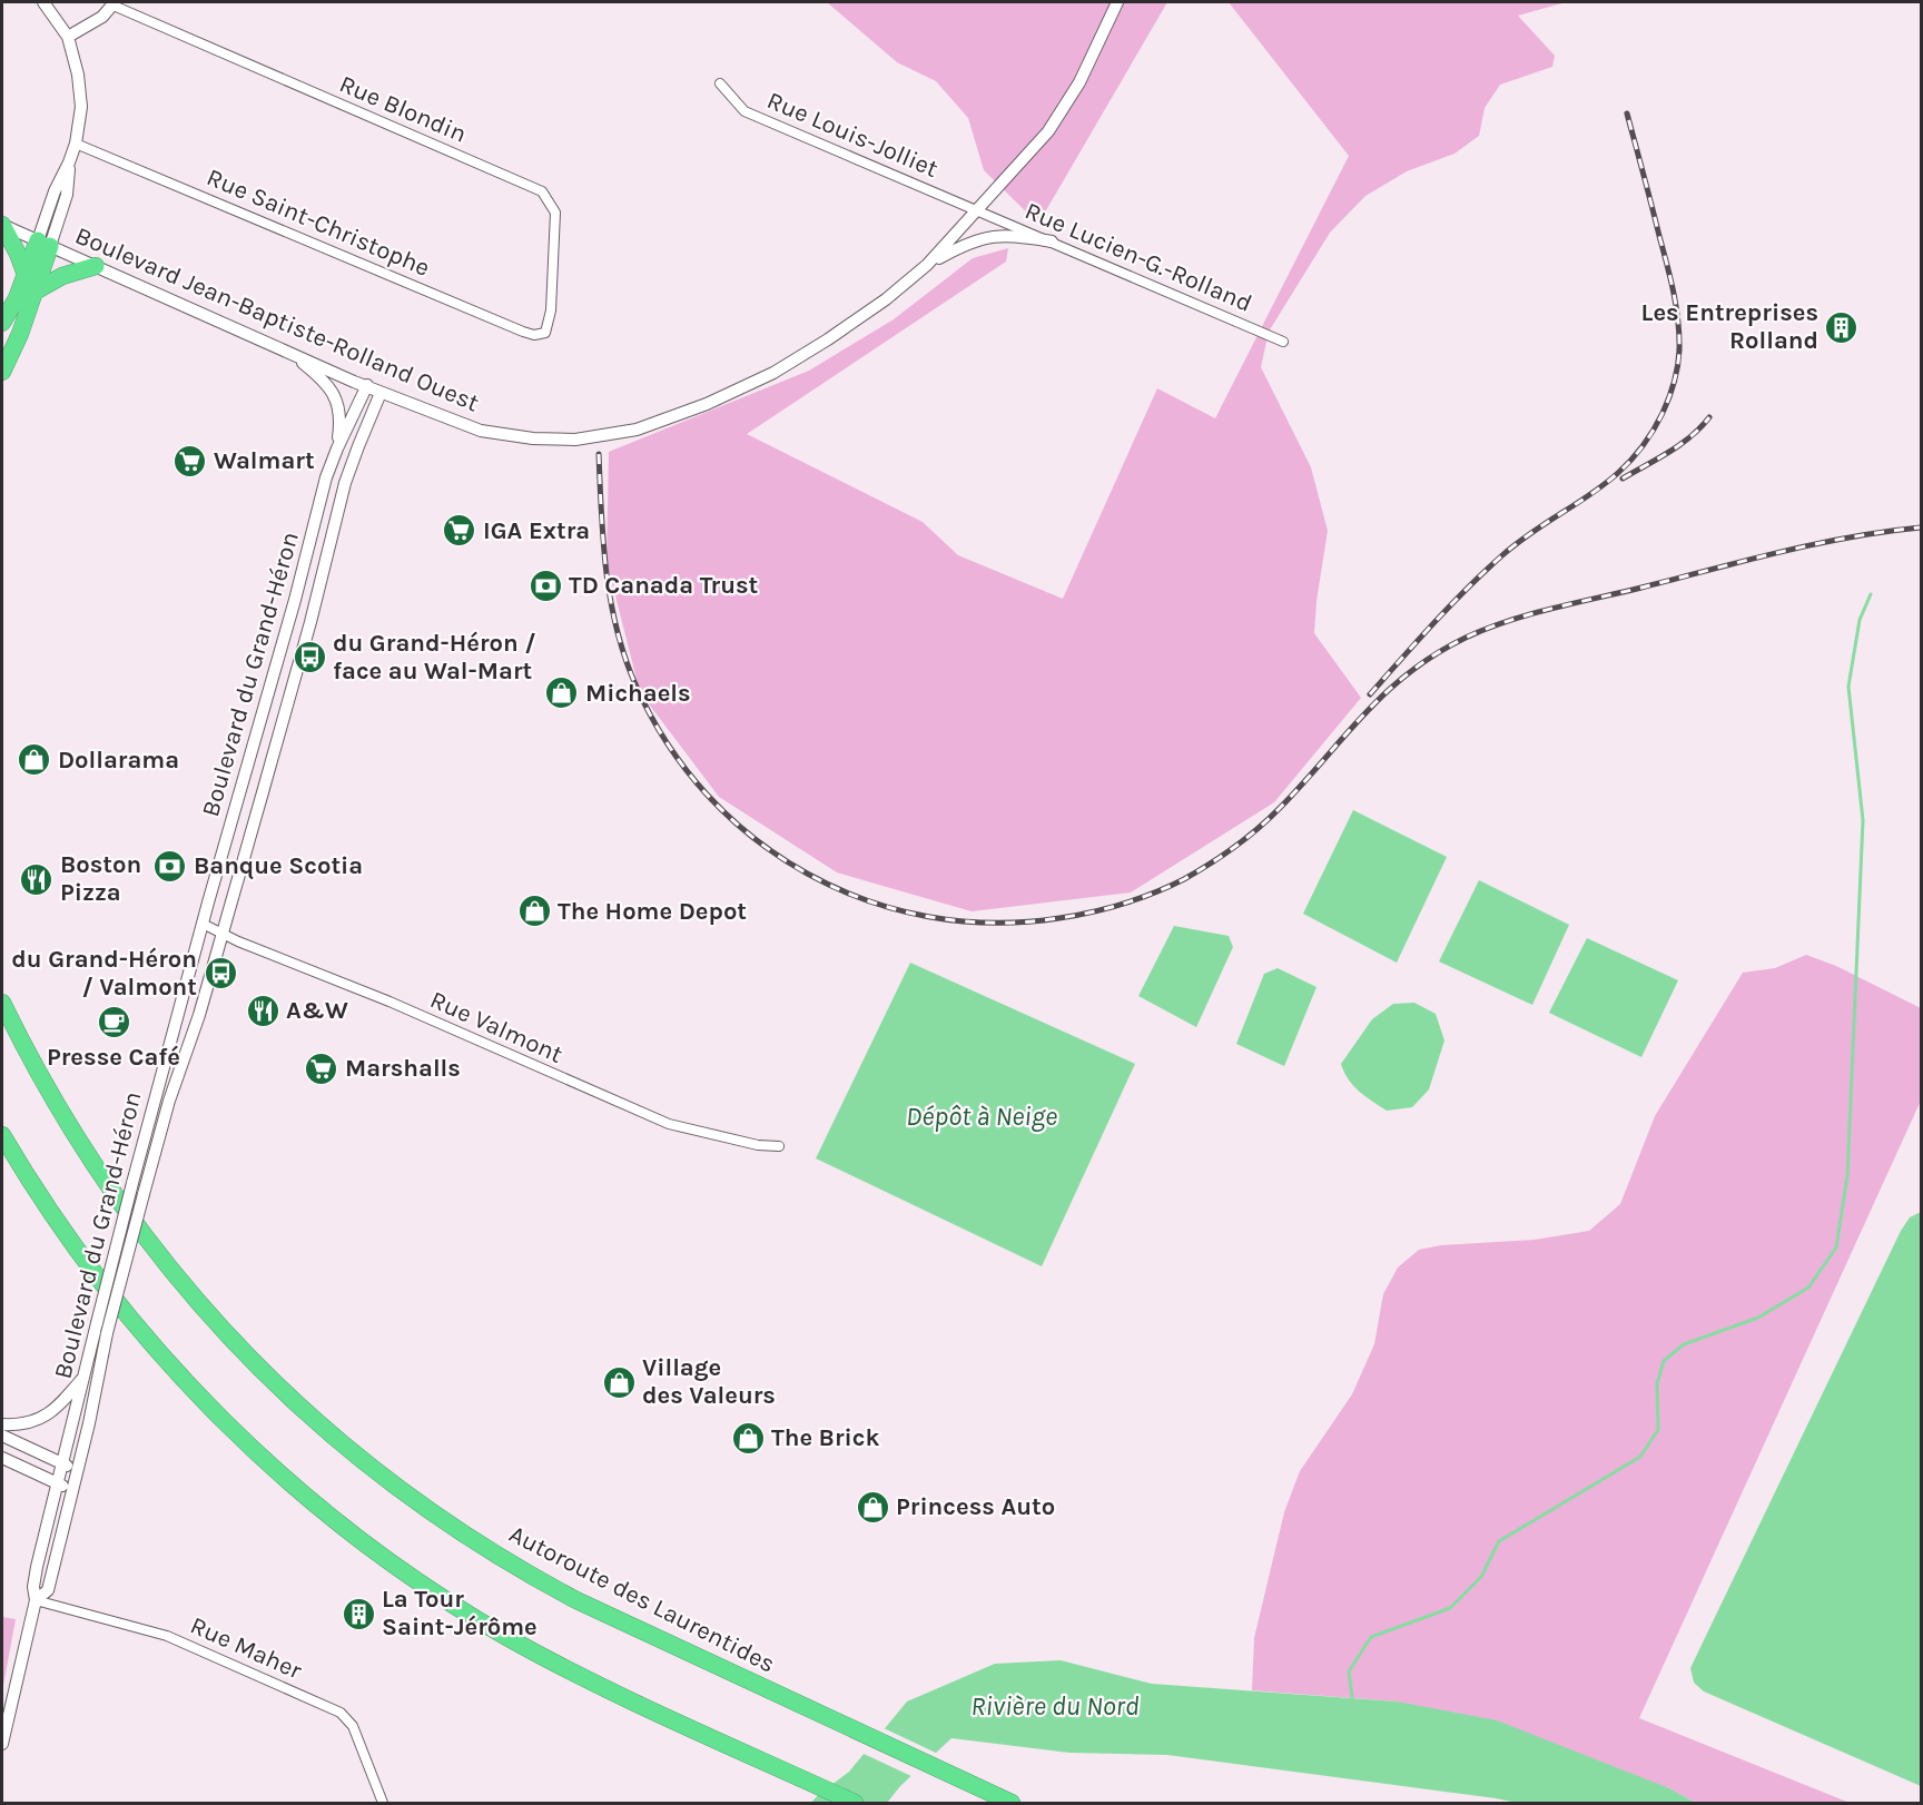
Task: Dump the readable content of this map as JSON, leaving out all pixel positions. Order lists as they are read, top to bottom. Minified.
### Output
{"streets":{"highway":["Autoroute des Laurentides"],"street":["Rue Blondin","Rue Louis-Jolliet","Rue Saint-Christophe","Rue Lucien-G.-Rolland","Boulevard Jean-Baptiste-Rolland Ouest","Boulevard du Grand-Héron","Rue Valmont","Rue Maher"]},"crossings":[["Rue Blondin","Rue Saint-Christophe"],["Rue Louis-Jolliet","Rue Lucien-G.-Rolland"],["Rue Louis-Jolliet","Boulevard Jean-Baptiste-Rolland Ouest"],["Rue Lucien-G.-Rolland","Boulevard Jean-Baptiste-Rolland Ouest"],["Boulevard Jean-Baptiste-Rolland Ouest","Boulevard du Grand-Héron"],["Boulevard du Grand-Héron","Rue Valmont"],["Boulevard du Grand-Héron","Rue Maher"]],"water":["Dépôt à Neige","Rivière du Nord"],"places":{"building":["Les Entreprises Rolland","La Tour Saint-Jérôme"],"supermarket":["Walmart","IGA Extra","Marshalls"],"bank":["TD Canada Trust","Banque Scotia"],"bus stop":["du Grand-Héron / face au Wal-Mart","du Grand-Héron / Valmont"],"shop":["Michaels","Dollarama","The Home Depot","Village des Valeurs","The Brick","Princess Auto"],"restaurant":["Boston Pizza","A&W"],"cafe":["Presse Café"]}}
